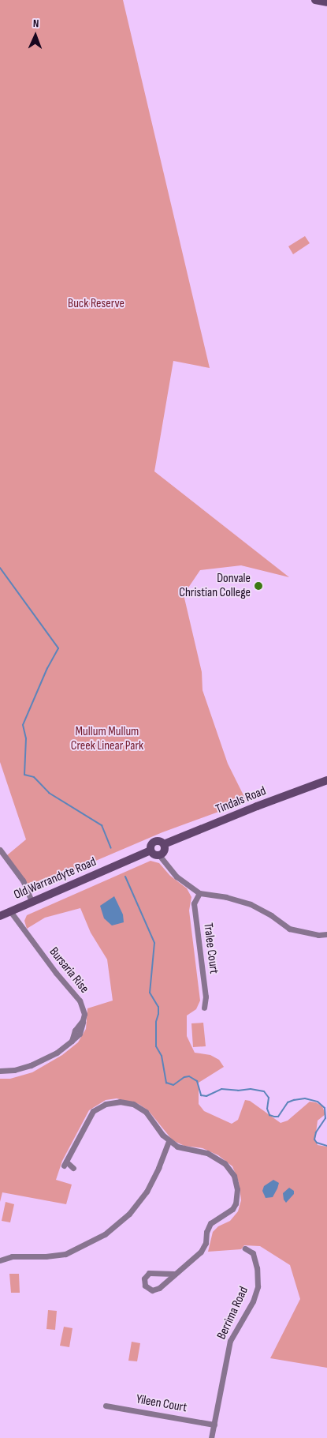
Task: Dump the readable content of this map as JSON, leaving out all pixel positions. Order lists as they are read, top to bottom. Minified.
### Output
{"streets":{"main road":["Tindals Road","Old Warrandyte Road"],"street":["Tralee Court","Bursaria Rise","Berrima Road","Yileen Court"]},"crossings":[["Tindals Road","Old Warrandyte Road"],["Old Warrandyte Road","Bursaria Rise"],["Berrima Road","Yileen Court"]],"parks":["Buck Reserve","Mullum Mullum Creek Linear Park"],"places":["Donvale Christian College"],"north":"top"}
